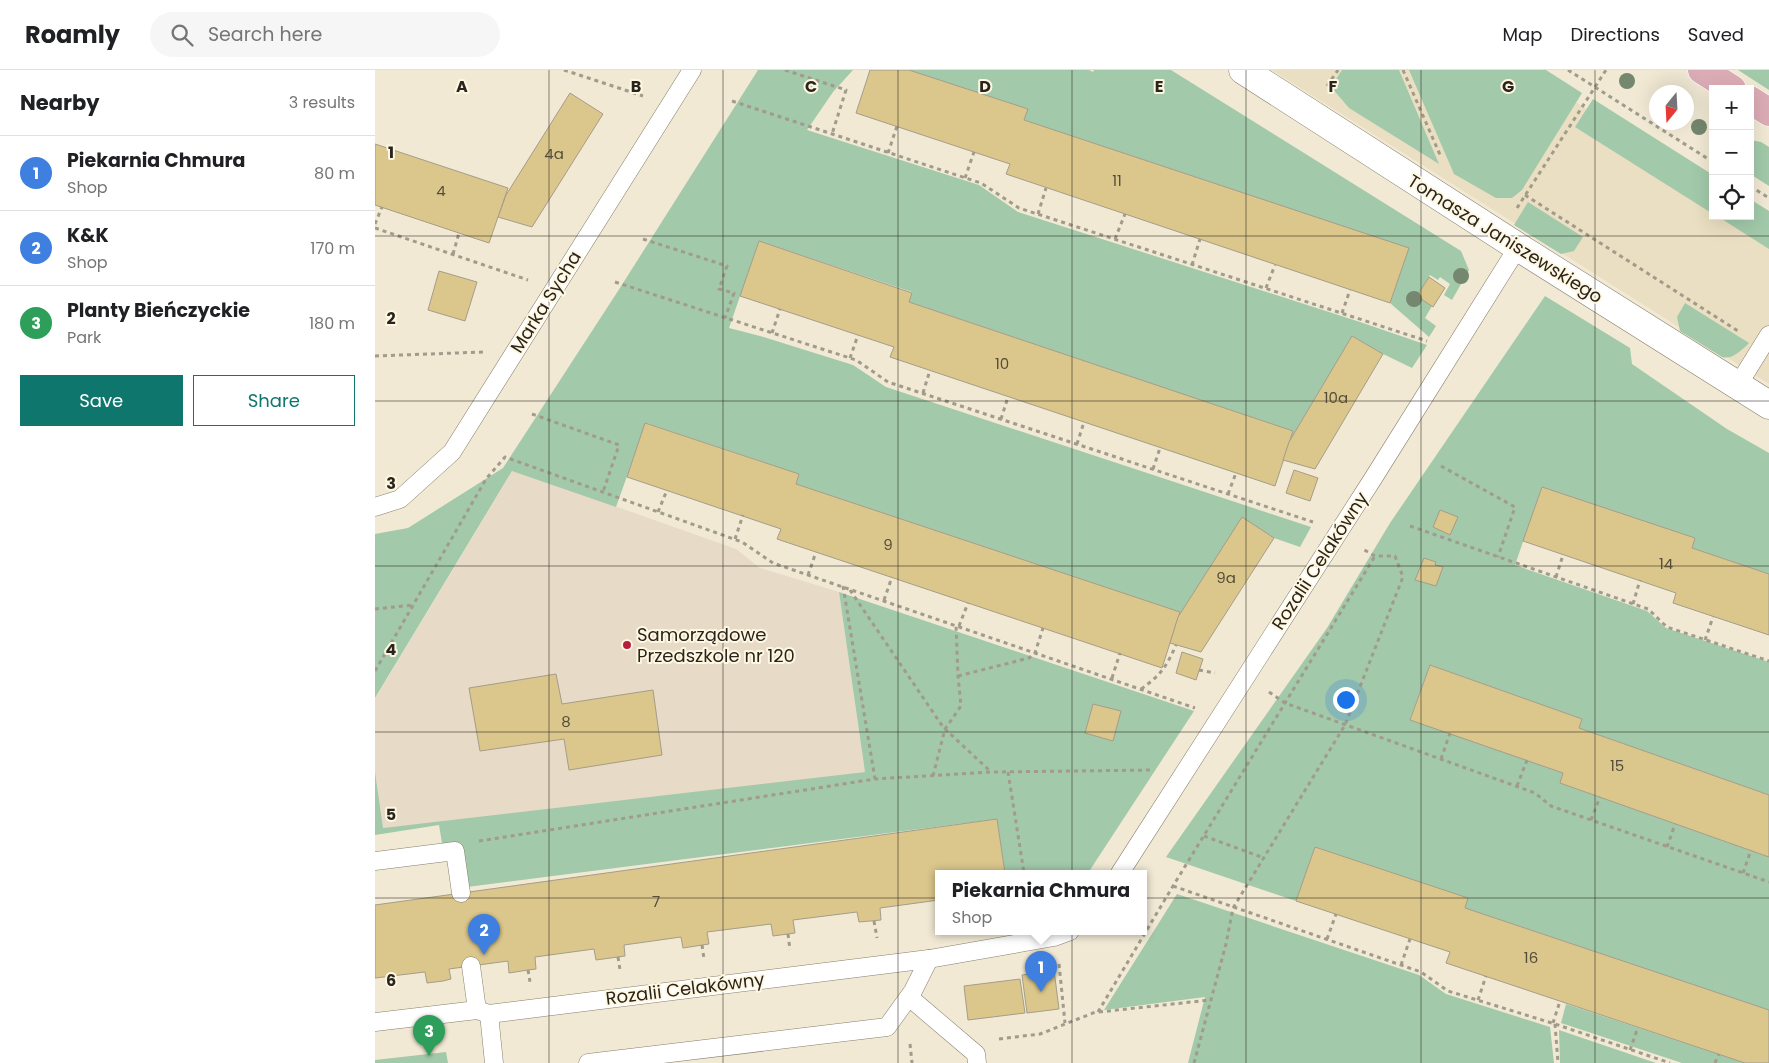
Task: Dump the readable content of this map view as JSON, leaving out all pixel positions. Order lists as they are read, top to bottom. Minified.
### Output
{"streets":{"street":["Tomasza Janiszewskiego"],"lane":["Marka Sycha","Rozalii Celakówny"]},"crossings":[["Tomasza Janiszewskiego","Rozalii Celakówny"]],"places":["Samorządowe Przedszkole nr 120"],"house_numbers":["4a","11","4","10","10a","9","14","9a","8","15","7","16"],"north":"bottom","page":{"header":"Roamly","search":"Search here","nav":["Map","Directions","Saved"],"heading":["Nearby","3 results"],"map_buttons":["+","−"],"list":[{"mark":"1","name":"Piekarnia Chmura","note":"Shop","value":"80 m"},{"mark":"2","name":"K&K","note":"Shop","value":"170 m"},{"mark":"3","name":"Planty Bieńczyckie","note":"Park","value":"180 m"}],"buttons":["Save","Share"],"popup":["Piekarnia Chmura","Shop"],"pins":["2","1","3"]},"grid":{"columns":["A","B","C","D","E","F","G"],"rows":["1","2","3","4","5","6"]}}
